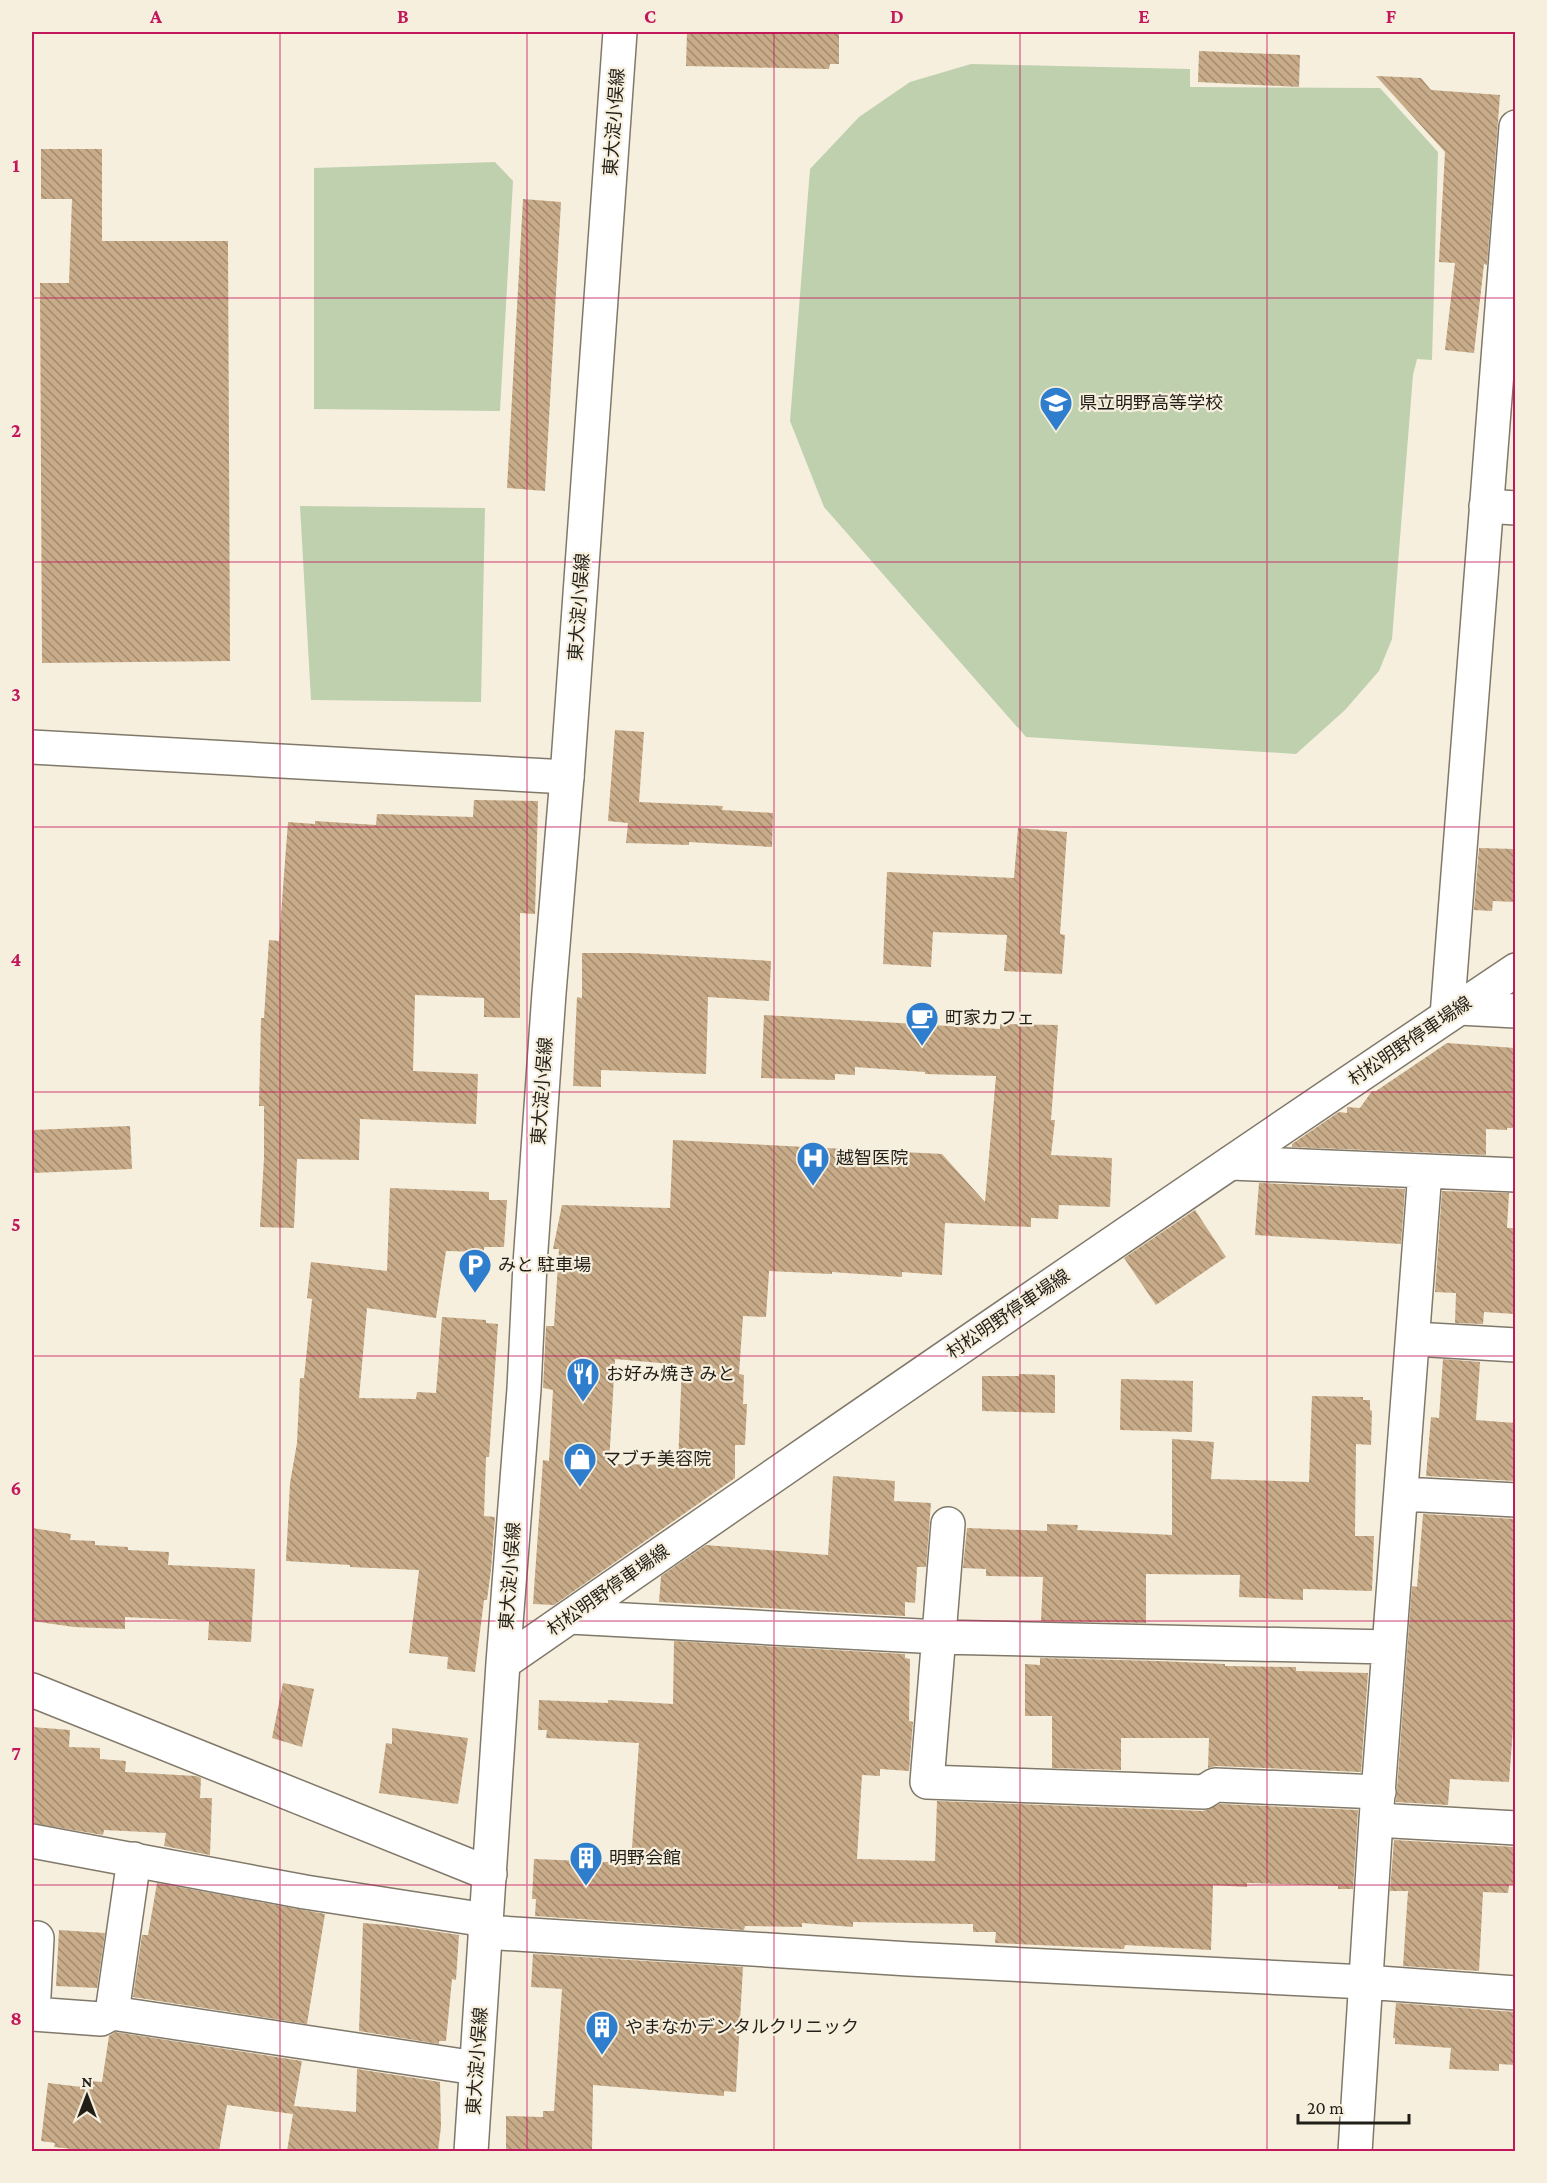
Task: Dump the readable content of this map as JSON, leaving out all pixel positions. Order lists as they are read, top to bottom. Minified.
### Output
{"streets":{"street":["東大淀小俣線","村松明野停車場線"]},"crossings":[["東大淀小俣線","村松明野停車場線"]],"places":{"school or university":["県立明野高等学校"],"cafe":["町家カフェ"],"hospital":["越智医院"],"parking":["みと 駐車場"],"restaurant":["お好み焼き みと"],"shop":["マブチ美容院"],"building":["明野会館","やまなかデンタルクリニック"]},"scale_bar":"20 m","north":"top","grid":{"columns":["A","B","C","D","E","F"],"rows":["1","2","3","4","5","6","7","8"]}}
